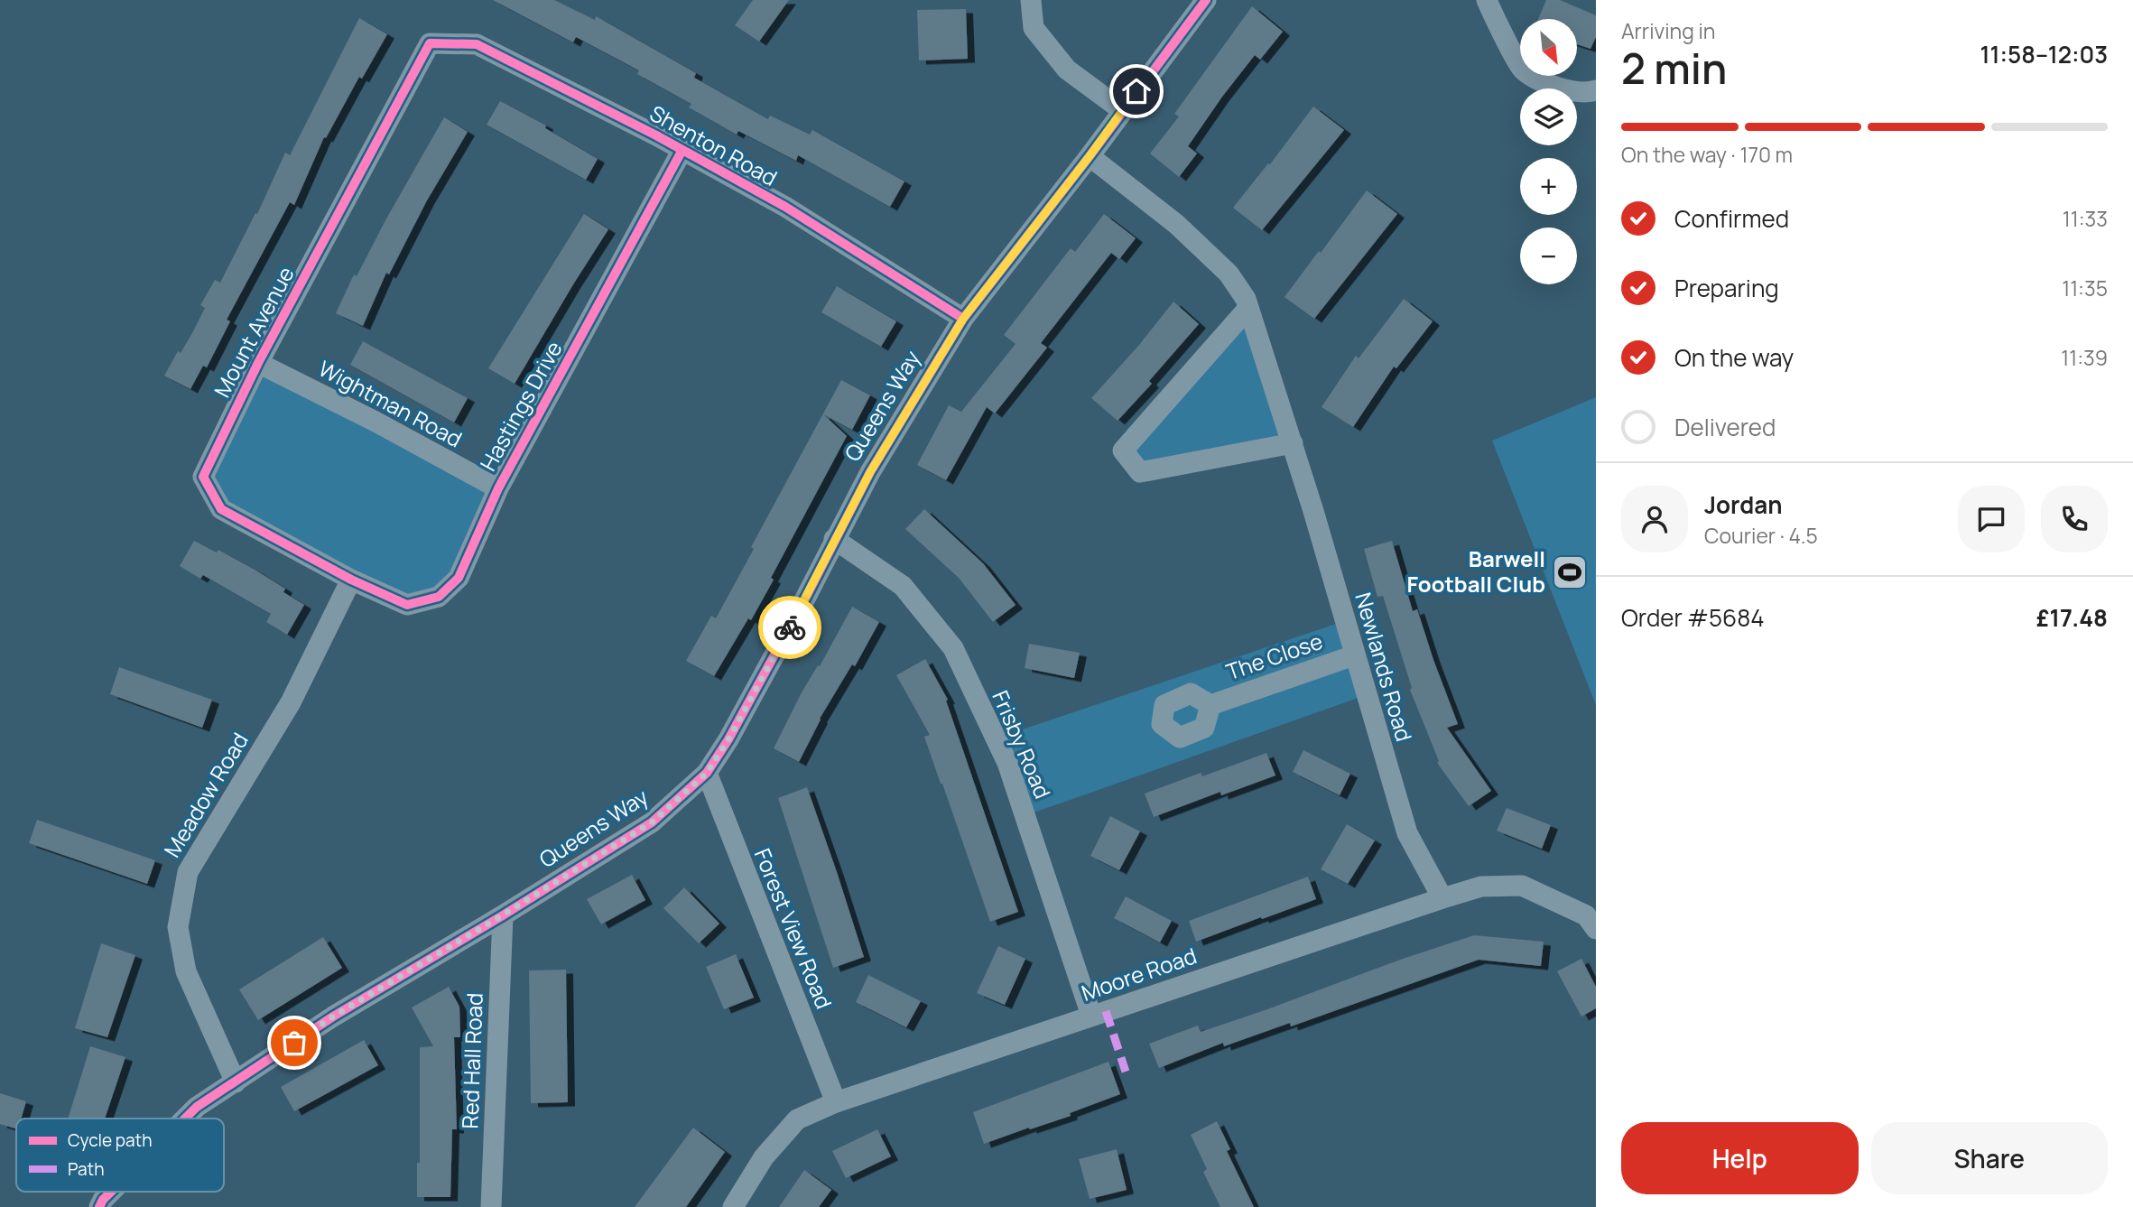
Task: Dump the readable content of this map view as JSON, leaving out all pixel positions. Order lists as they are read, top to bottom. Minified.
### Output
{"streets":{"street":["Shenton Road","Mount Avenue","Wightman Road","Hastings Drive","Queens Way","The Close","Newlands Road","Frisby Road","Meadow Road","Forest View Road","Moore Road","Red Hall Road"]},"crossings":[["Shenton Road","Mount Avenue"],["Shenton Road","Hastings Drive"],["Shenton Road","Queens Way"],["Mount Avenue","Wightman Road"],["Mount Avenue","Hastings Drive"],["Mount Avenue","Meadow Road"],["Wightman Road","Hastings Drive"],["Hastings Drive","Meadow Road"],["Queens Way","Newlands Road"],["Queens Way","Frisby Road"],["Queens Way","Meadow Road"],["Queens Way","Forest View Road"],["Queens Way","Red Hall Road"],["The Close","Newlands Road"],["Newlands Road","Moore Road"],["Frisby Road","Moore Road"],["Forest View Road","Moore Road"]],"places":{"sports":["Barwell Football Club"]},"legend":["Cycle path","Path"],"north":"bottom right","page":{"heading":["2 min","Arriving in","11:58–12:03"],"panel":["Jordan","Courier · 4.5","Order #5684","£17.48"],"map_buttons":["+","−"],"bar":"On the way · 170 m","list":[["Confirmed","11:33"],["Preparing","11:35"],["On the way","11:39"],"Delivered"],"buttons":["Help","Share"]}}
